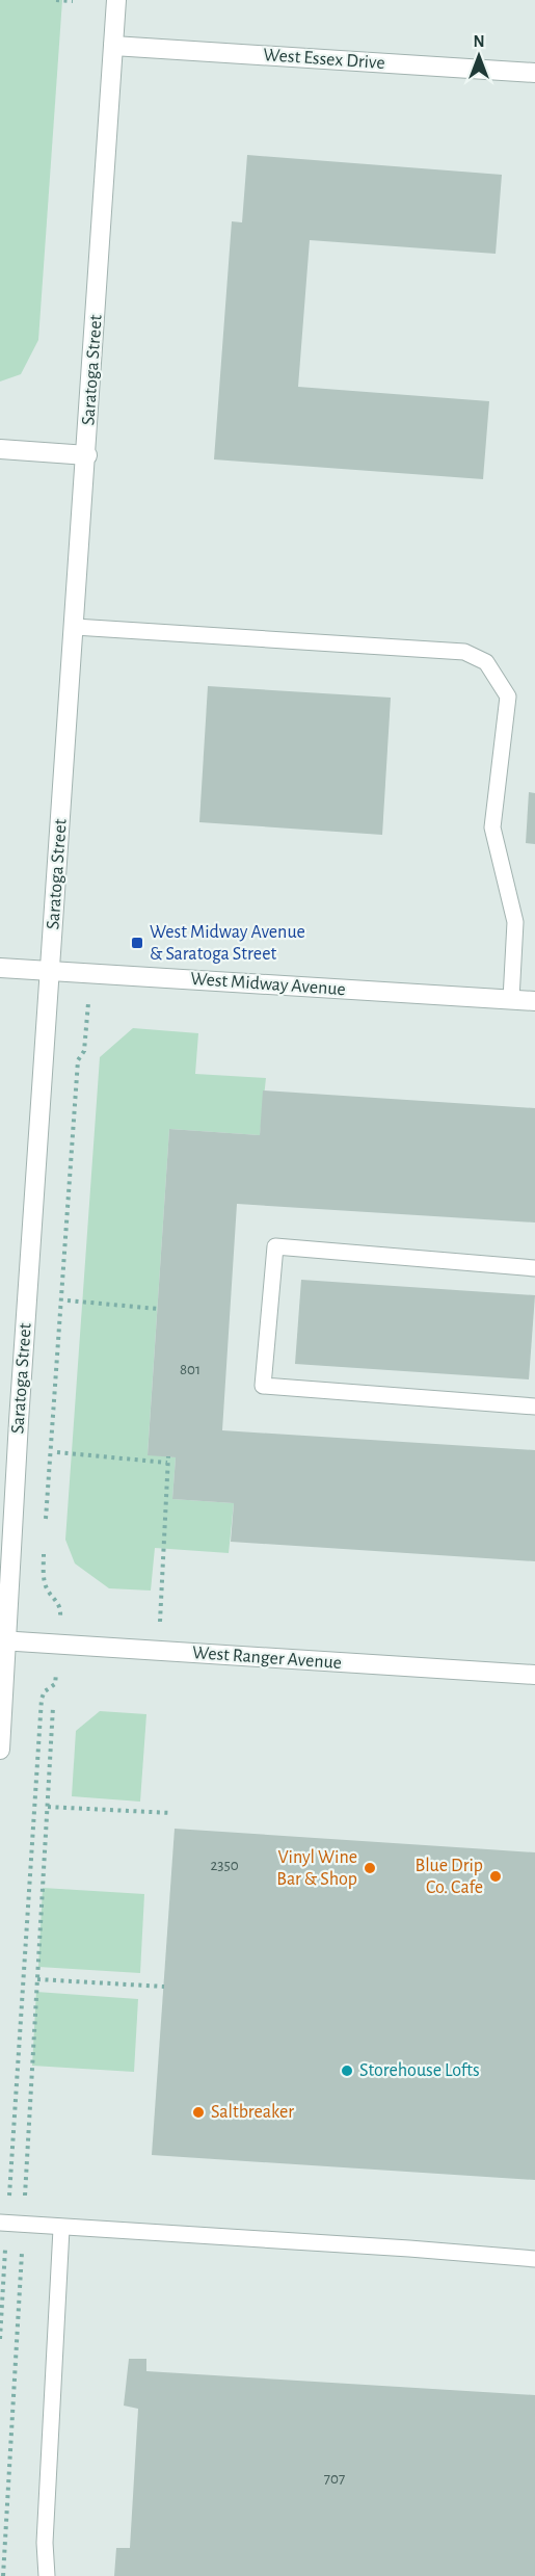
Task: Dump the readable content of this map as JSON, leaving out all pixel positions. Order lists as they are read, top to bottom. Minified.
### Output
{"streets":{"street":["West Essex Drive","Saratoga Street","West Midway Avenue","West Ranger Avenue"]},"crossings":[["West Essex Drive","Saratoga Street"],["Saratoga Street","West Midway Avenue"],["Saratoga Street","West Ranger Avenue"]],"places":{"transit":["West Midway Avenue & Saratoga Street"],"other":["Vinyl Wine Bar & Shop","Blue Drip Co. Cafe","Storehouse Lofts","Saltbreaker"]},"house_numbers":["801","2350","707"],"north":"top"}
